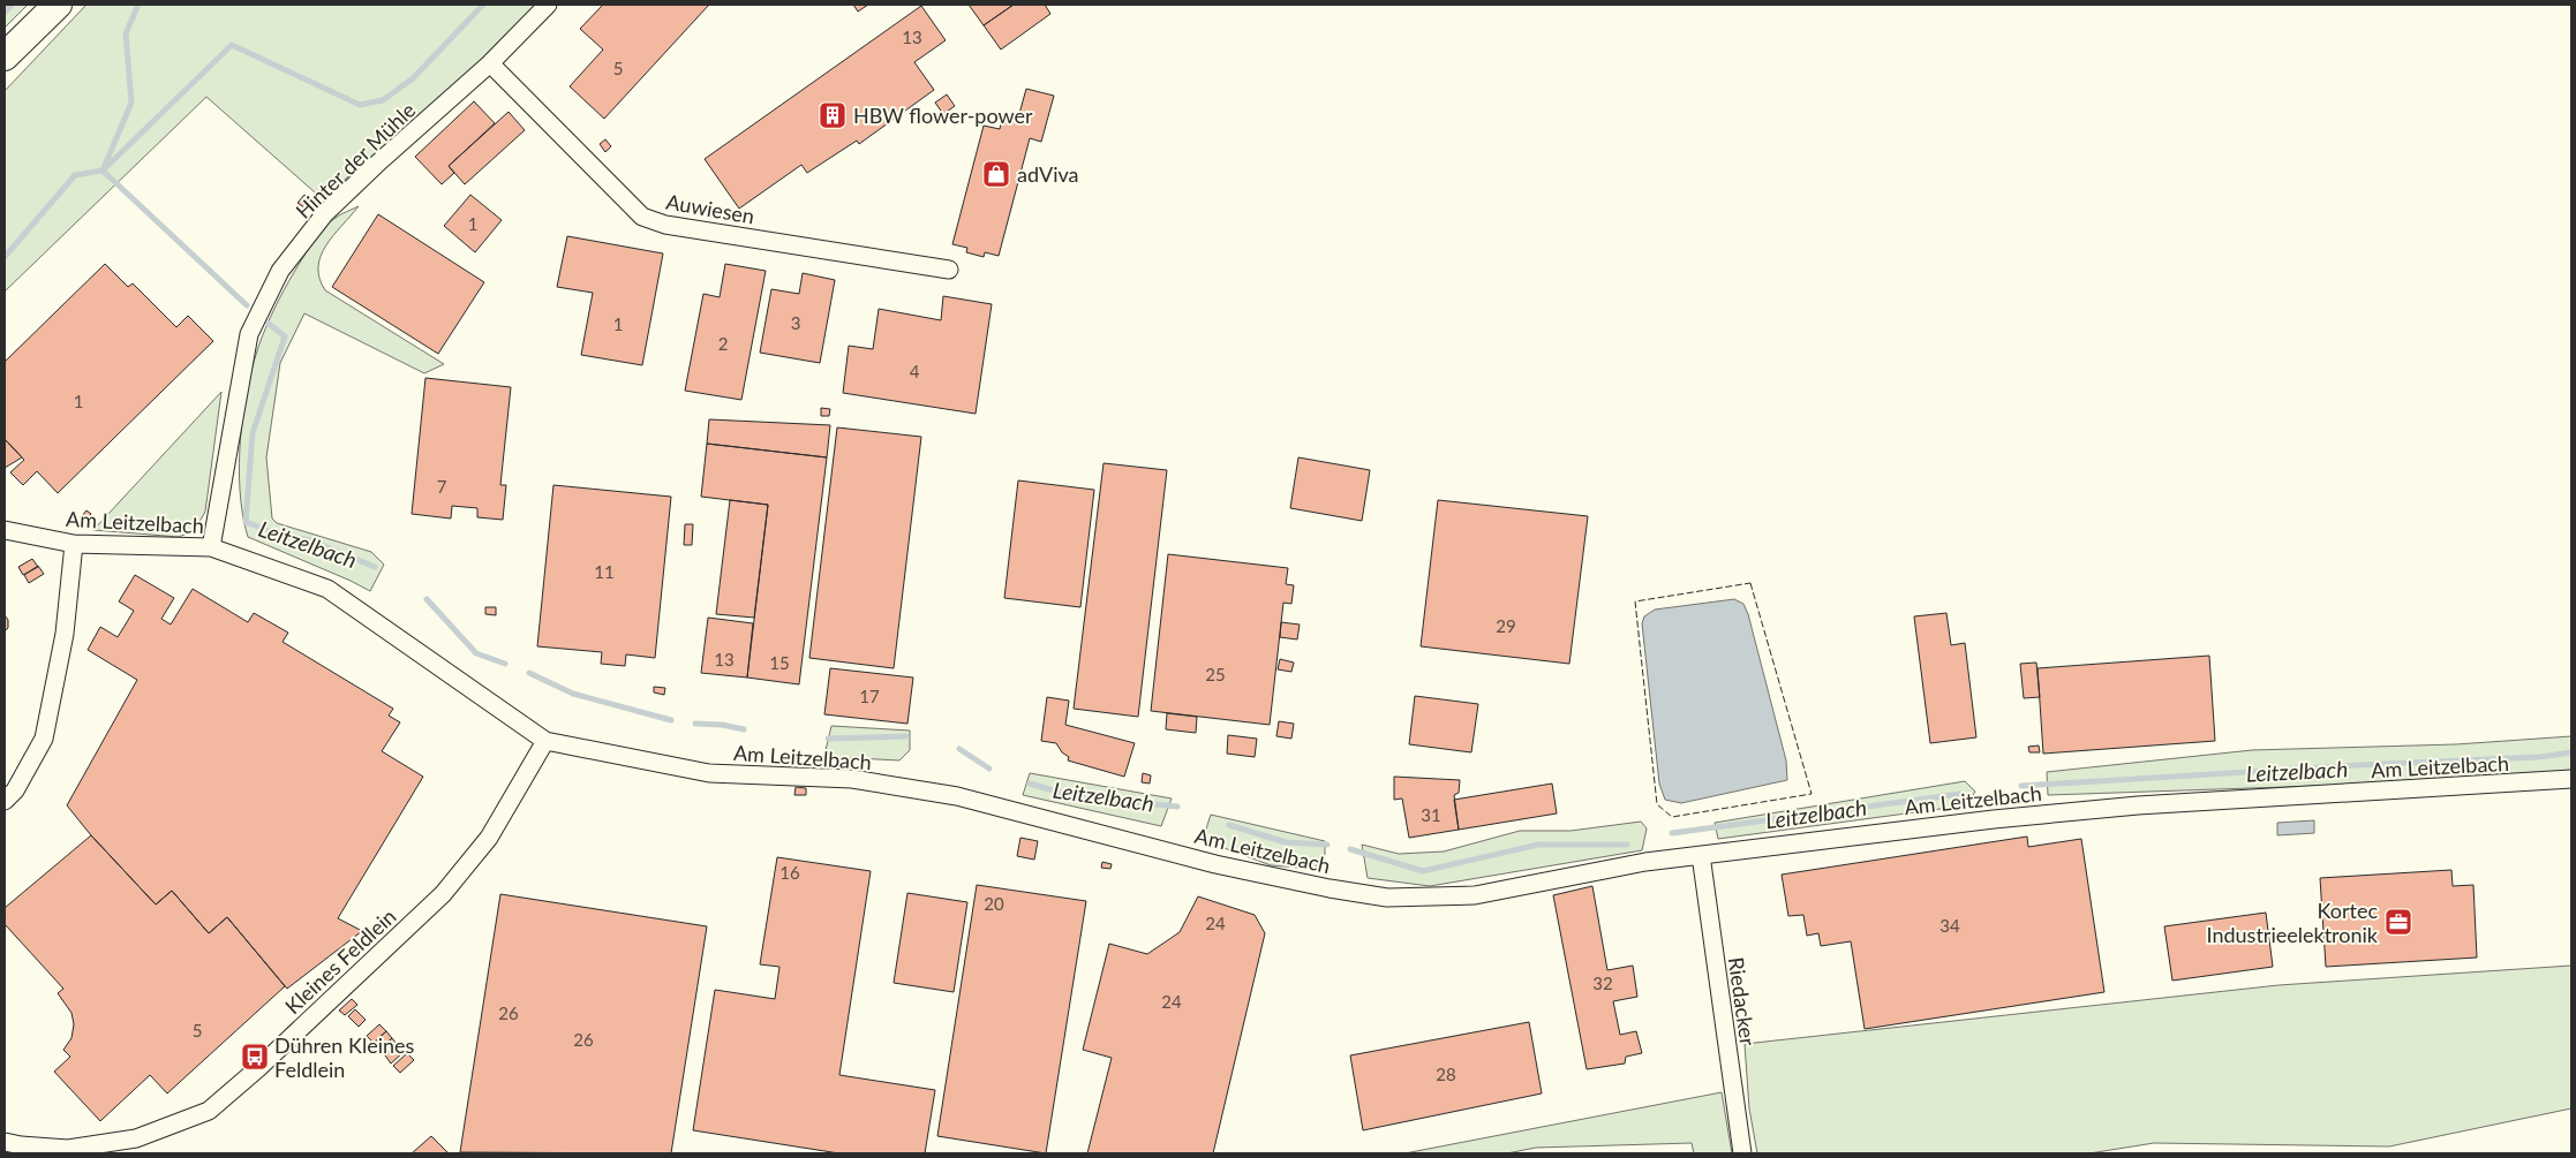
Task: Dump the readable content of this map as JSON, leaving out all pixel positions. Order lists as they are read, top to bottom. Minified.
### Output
{"streets":{"street":["Hinter der Mühle","Auwiesen","Am Leitzelbach","Kleines Feldlein","Riedacker"]},"crossings":[["Hinter der Mühle","Auwiesen"],["Hinter der Mühle","Am Leitzelbach"],["Am Leitzelbach","Kleines Feldlein"],["Am Leitzelbach","Riedacker"]],"water":["Leitzelbach"],"places":{"building":["HBW flower-power"],"shop":["adViva"],"office":["Kortec Industrieelektronik"],"bus stop":["Dühren Kleines Feldlein"]},"house_numbers":["13","5","1","3","1","2","4","1","7","11","29","13","15","25","17","31","16","20","24","34","32","24","26","5","26","28"]}
